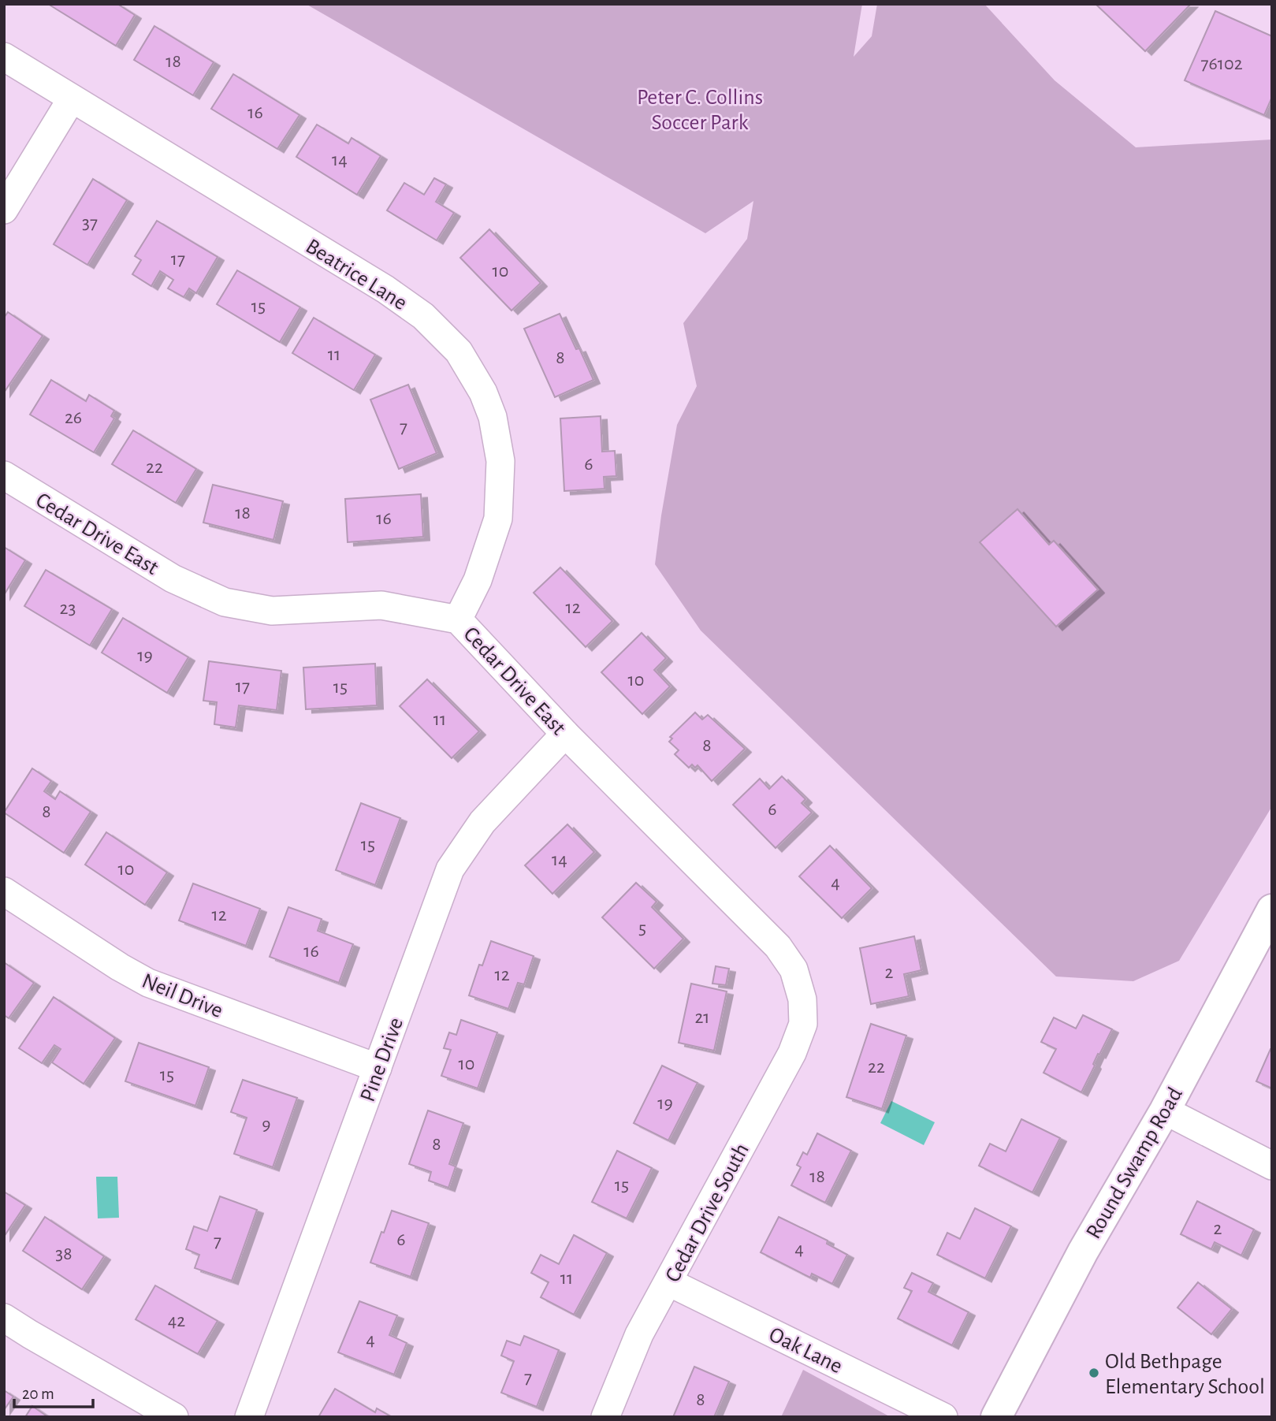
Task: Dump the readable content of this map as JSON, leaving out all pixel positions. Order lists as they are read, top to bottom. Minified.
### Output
{"streets":{"main road":["Round Swamp Road"],"street":["Beatrice Lane","Cedar Drive East","Neil Drive","Pine Drive","Cedar Drive South","Oak Lane"]},"crossings":[["Beatrice Lane","Cedar Drive East"],["Cedar Drive East","Pine Drive"],["Cedar Drive East","Cedar Drive South"],["Neil Drive","Pine Drive"],["Cedar Drive South","Oak Lane"]],"parks":["Peter C. Collins Soccer Park"],"places":["Old Bethpage Elementary School"],"house_numbers":["18","76102","16","14","37","17","10","15","11","8","26","7","6","22","18","16","12","23","19","10","17","15","11","8","6","8","15","14","10","4","12","5","16","2","12","21","10","22","15","19","9","8","18","15","2","6","7","4","38","11","42","4","7","8"],"scale_bar":"20 m"}
